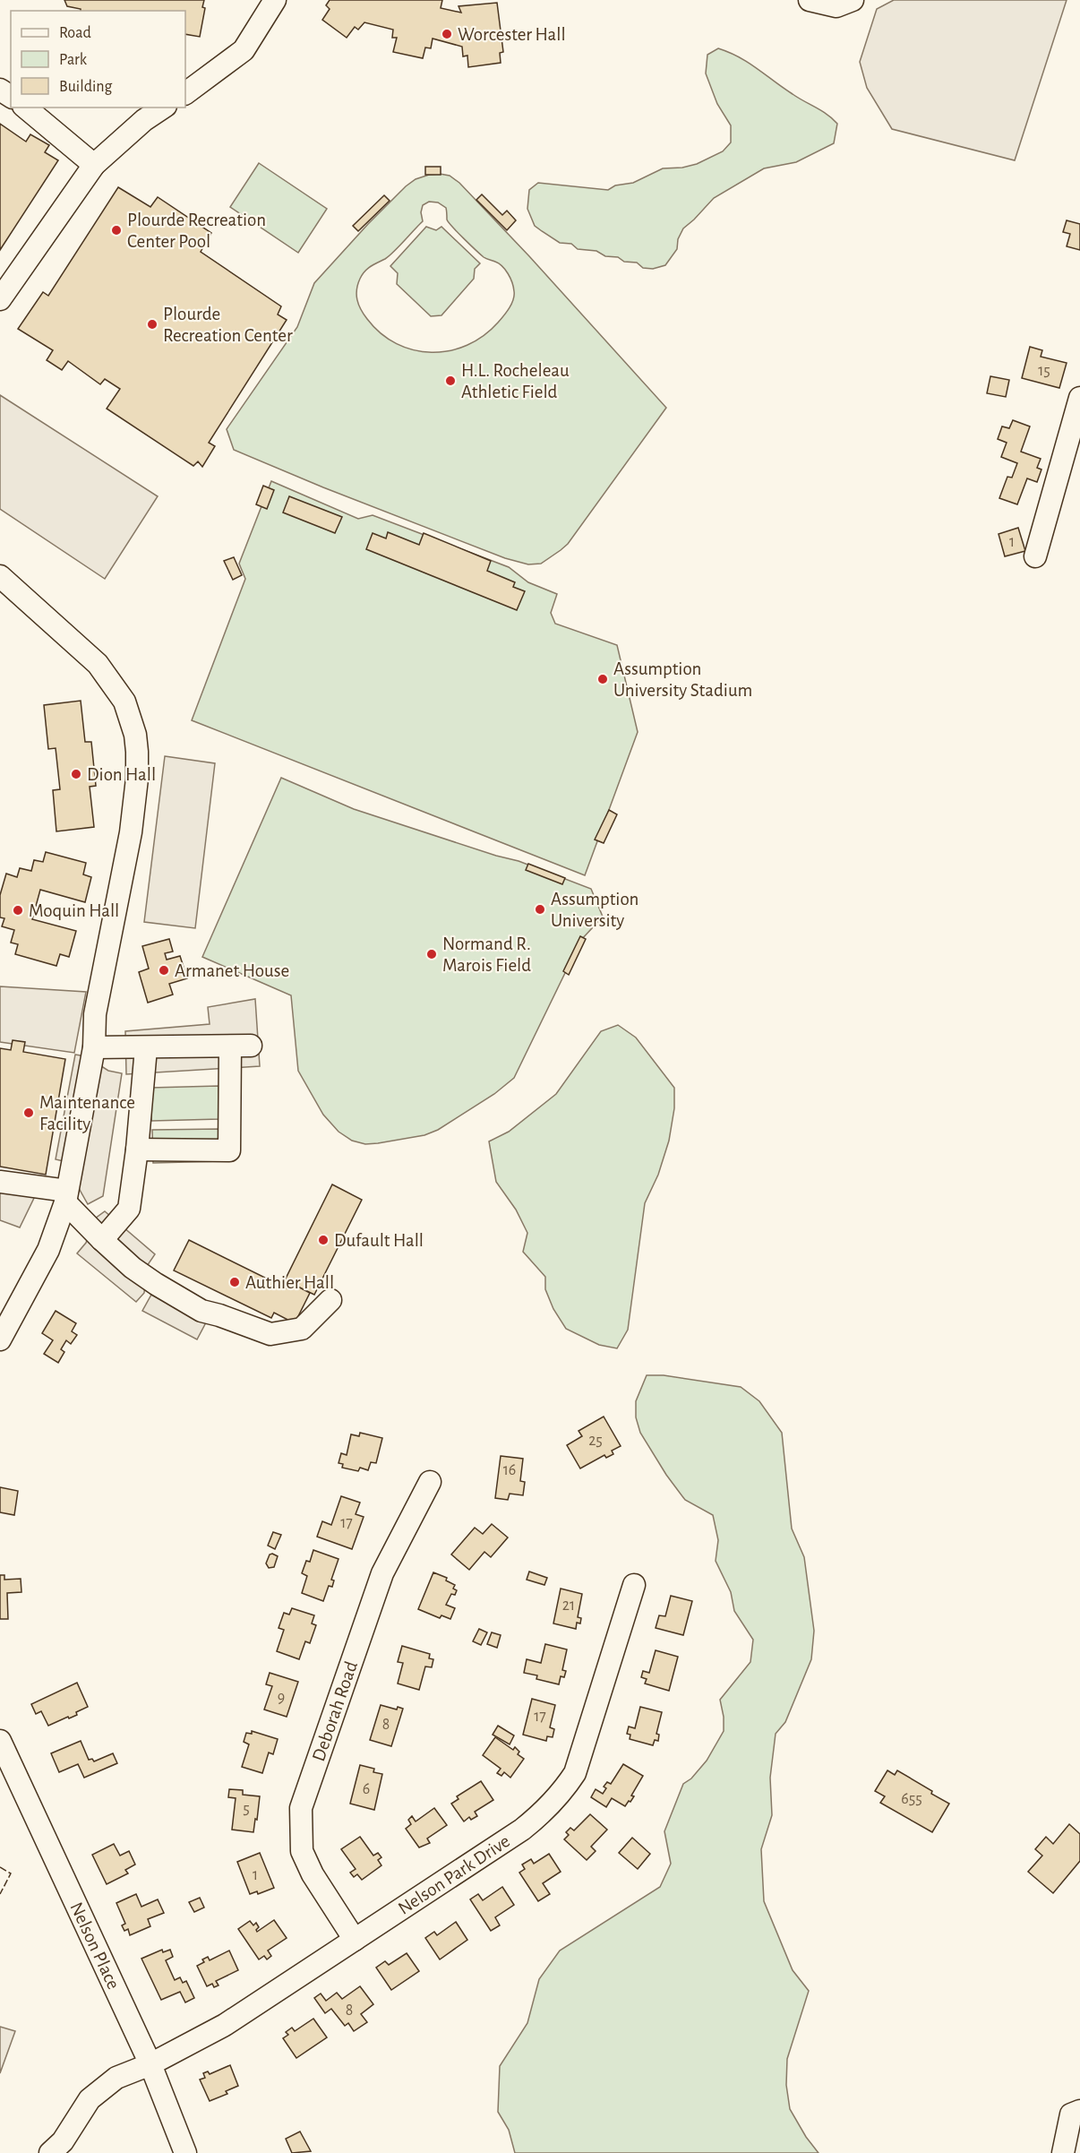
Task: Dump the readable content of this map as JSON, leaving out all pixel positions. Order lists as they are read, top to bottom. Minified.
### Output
{"streets":{"street":["Deborah Road","Nelson Park Drive","Nelson Place"]},"crossings":[["Deborah Road","Nelson Park Drive"],["Nelson Park Drive","Nelson Place"]],"places":["Worcester Hall","Plourde Recreation Center Pool","Plourde Recreation Center","H.L. Rocheleau Athletic Field","Assumption University Stadium","Dion Hall","Assumption University","Moquin Hall","Normand R. Marois Field","Armanet House","Maintenance Facility","Dufault Hall","Authier Hall"],"house_numbers":["15","1","25","16","17","21","9","17","8","6","655","5","1","8"],"legend":["Road","Park","Building"]}
